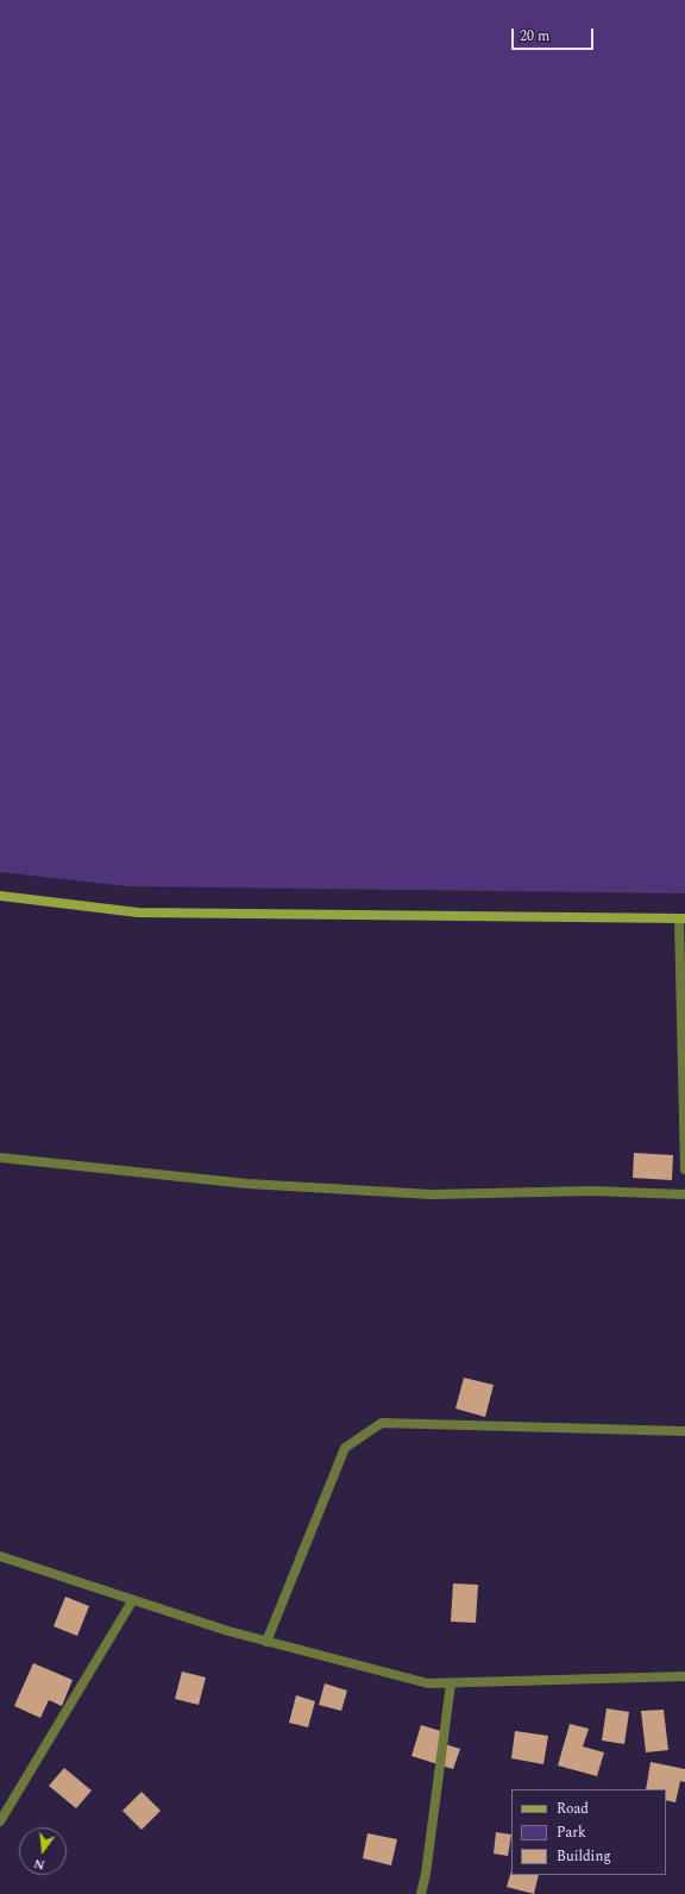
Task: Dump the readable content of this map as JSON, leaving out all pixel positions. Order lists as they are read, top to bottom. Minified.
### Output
{"legend":["Road","Park","Building"],"scale_bar":"20 m","north":"bottom"}
